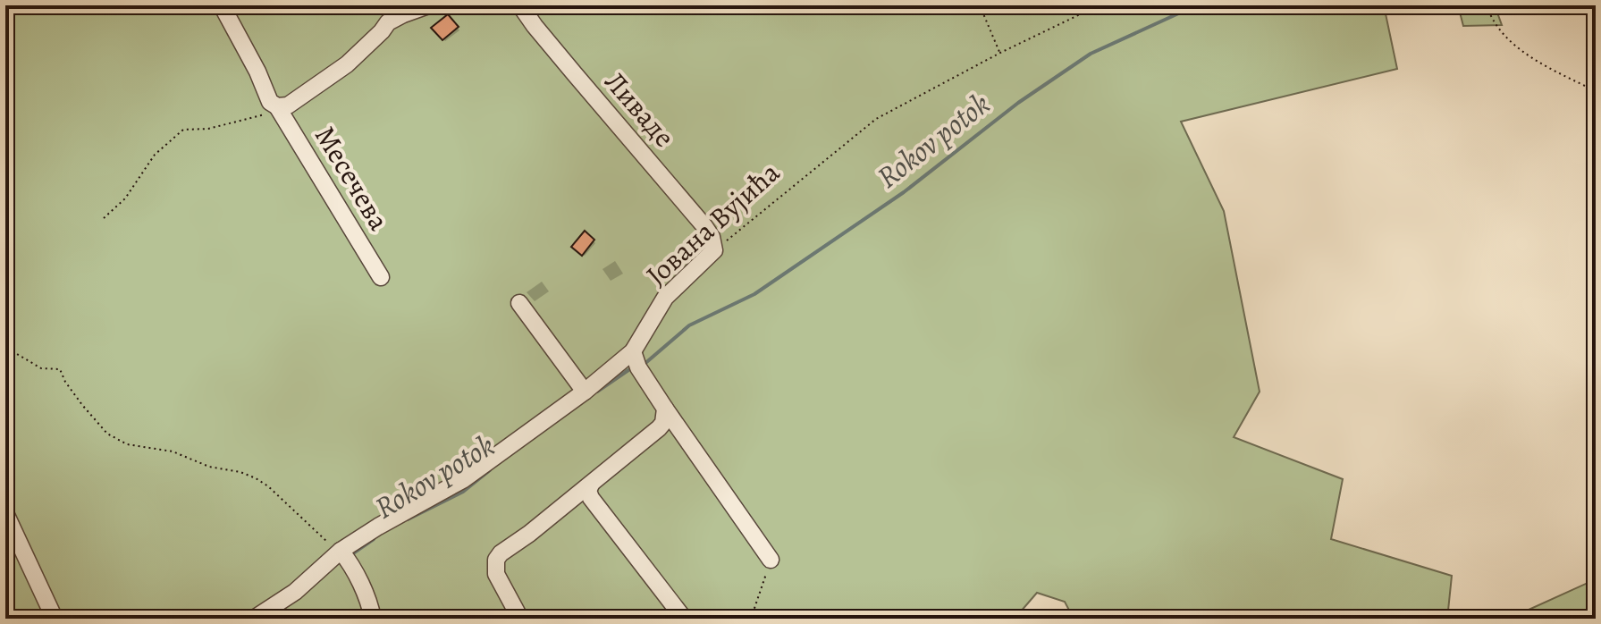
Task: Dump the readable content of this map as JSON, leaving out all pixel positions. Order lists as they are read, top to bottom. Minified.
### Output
{"streets":{"street":["Ливаде","Месечева","Јована Вујића"]},"crossings":[["Ливаде","Јована Вујића"]],"water":["Rokov potok"]}
